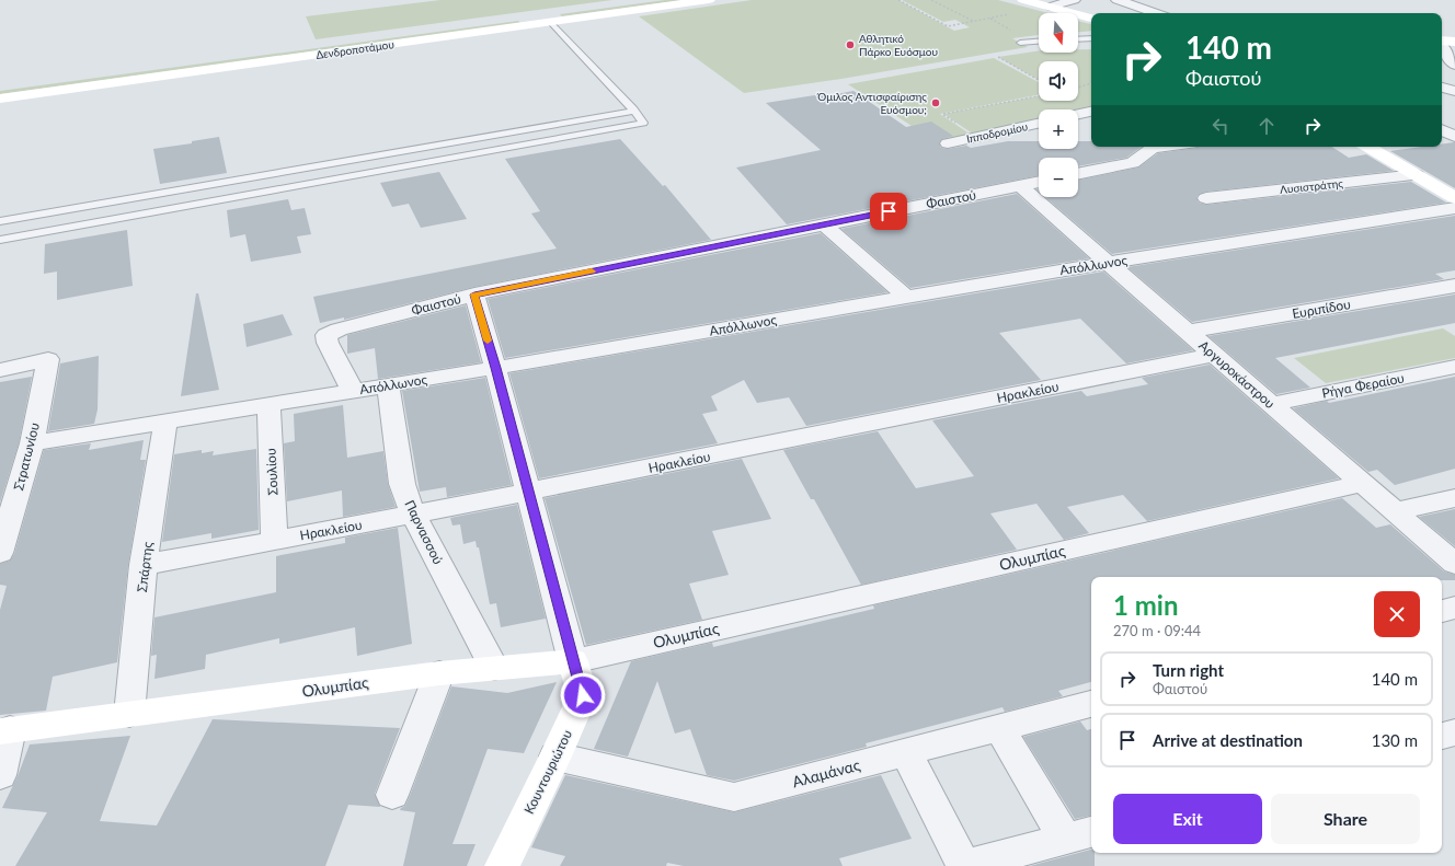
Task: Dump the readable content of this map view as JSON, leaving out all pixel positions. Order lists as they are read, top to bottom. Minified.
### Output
{"streets":{"main road":["Δενδροποτάμου","Ολυμπίας","Κουντουριώτου"],"street":["Ιπποδρομίου","Λυσιστράτης","Φαιστού","Απόλλωνος","Ευριπίδου","Αργυροκάστρου","Ρήγα Φεραίου","Ηρακλείου","Στρατωνίου","Σουλίου","Παρνασσού","Σπάρτης","Αλαμάνας"]},"crossings":[["Φαιστού","Απόλλωνος"],["Φαιστού","Αργυροκάστρου"],["Φαιστού","Κουντουριώτου"],["Απόλλωνος","Αργυροκάστρου"],["Απόλλωνος","Στρατωνίου"],["Απόλλωνος","Σουλίου"],["Απόλλωνος","Παρνασσού"],["Απόλλωνος","Σπάρτης"],["Απόλλωνος","Κουντουριώτου"],["Ευριπίδου","Αργυροκάστρου"],["Αργυροκάστρου","Ρήγα Φεραίου"],["Αργυροκάστρου","Ηρακλείου"],["Αργυροκάστρου","Ολυμπίας"],["Ηρακλείου","Σουλίου"],["Ηρακλείου","Παρνασσού"],["Ηρακλείου","Σπάρτης"],["Ηρακλείου","Κουντουριώτου"],["Παρνασσού","Ολυμπίας"],["Ολυμπίας","Σπάρτης"],["Ολυμπίας","Κουντουριώτου"],["Κουντουριώτου","Αλαμάνας"]],"places":["Αθλητικό Πάρκο Ευόσμου","Όμιλος Αντισφαίρισης Ευόσμου;"],"north":"bottom","page":{"map_buttons":["+","−"],"turn":["140 m","Φαιστού"],"heading":["1 min","270 m · 09:44"],"list":[{"name":"Turn right","note":"Φαιστού","value":"140 m"},{"name":"Arrive at destination","value":"130 m"}],"buttons":["Exit","Share"]}}
